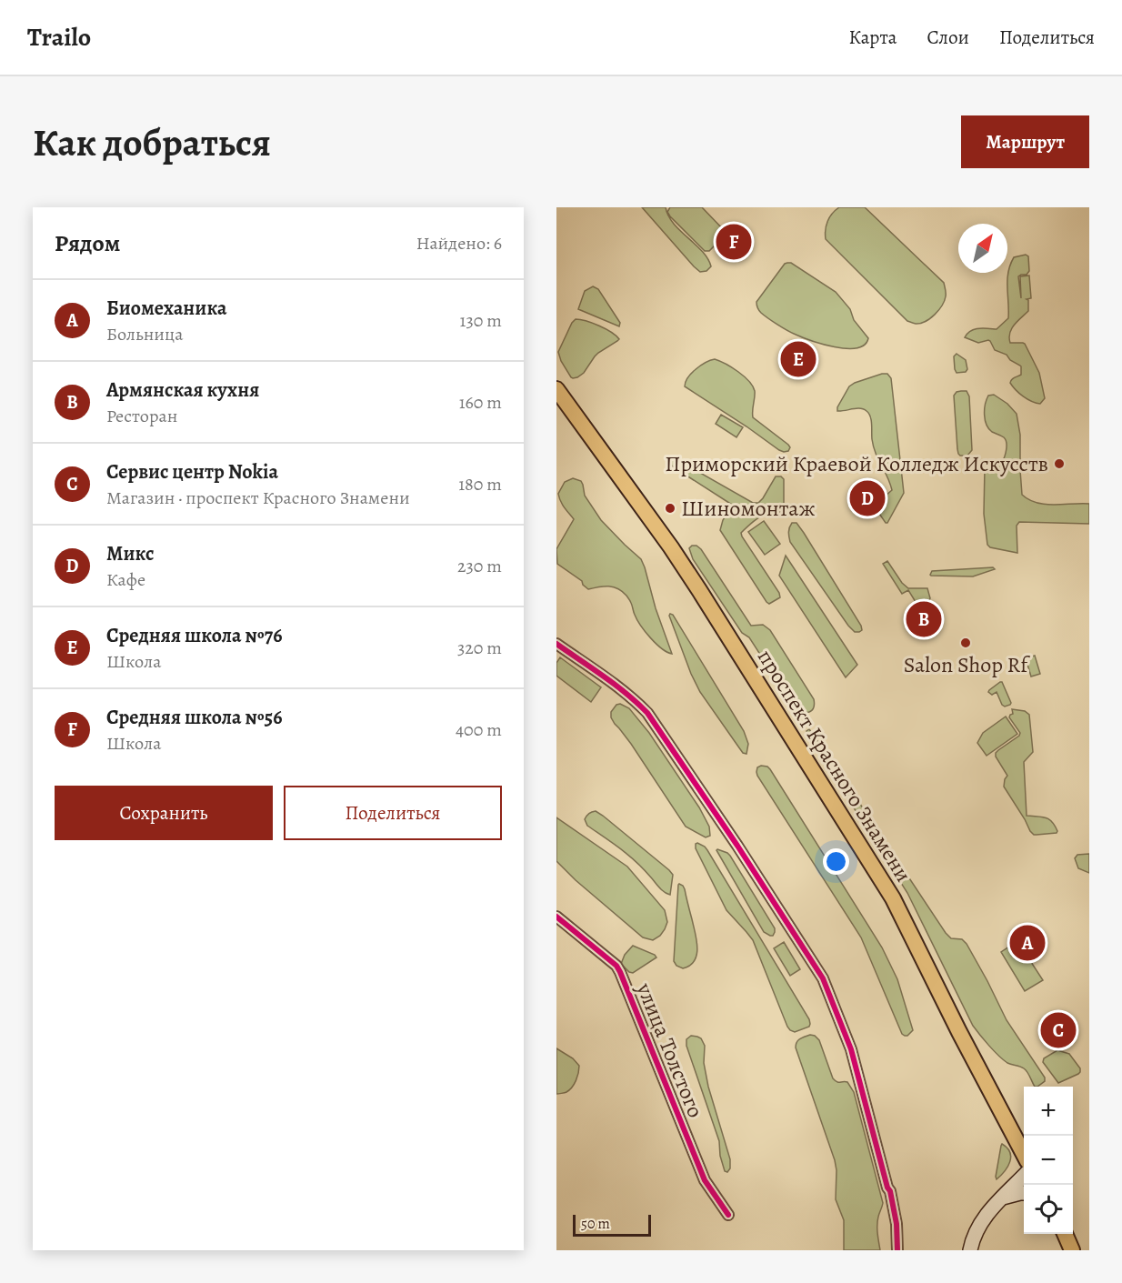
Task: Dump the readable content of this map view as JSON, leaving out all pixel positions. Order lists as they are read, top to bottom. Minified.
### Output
{"streets":{"main road":["проспект Красного Знамени"],"street":["улица Толстого"]},"places":["Приморский Краевой Колледж Искусств","Шиномонтаж","Salon Shop Rf"],"scale_bar":"50 m","north":"top right","page":{"header":"Trailo","nav":["Карта","Слои","Поделиться"],"buttons":["Маршрут",["Сохранить","Поделиться"]],"title":"Как добраться","heading":["Рядом","Найдено: 6"],"pins":["F","E","D","B","A","C"],"list":[{"mark":"A","name":"Биомеханика","note":"Больница","value":"130 m"},{"mark":"B","name":"Армянская кухня","note":"Ресторан","value":"160 m"},{"mark":"C","name":"Сервис центр Nokia","note":"Магазин · проспект Красного Знамени","value":"180 m"},{"mark":"D","name":"Микс","note":"Кафе","value":"230 m"},{"mark":"E","name":"Средняя школа №76","note":"Школа","value":"320 m"},{"mark":"F","name":"Средняя школа №56","note":"Школа","value":"400 m"}],"map_buttons":["+","−"],"scale":"50 m"}}
